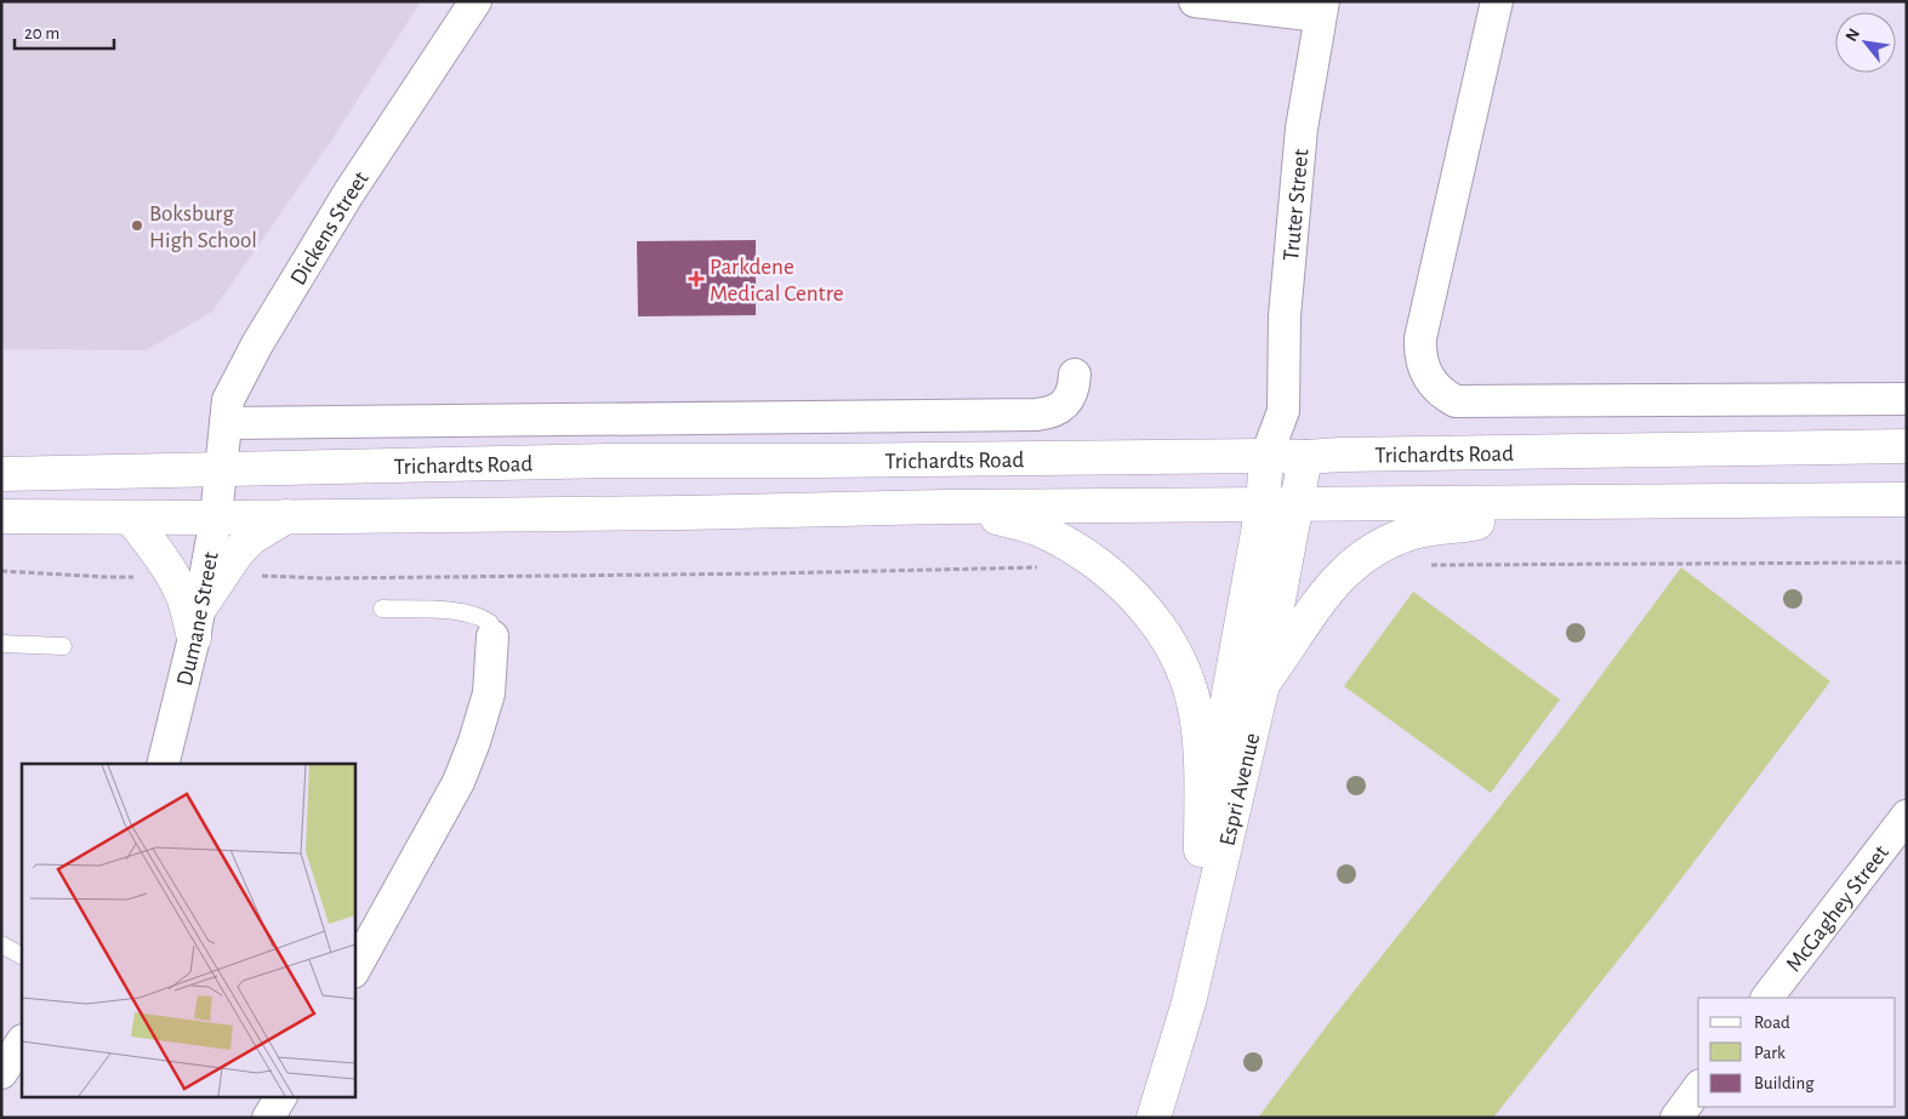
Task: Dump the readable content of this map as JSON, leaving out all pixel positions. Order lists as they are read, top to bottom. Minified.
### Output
{"streets":{"main road":["Trichardts Road","Espri Avenue"],"street":["Truter Street","Dickens Street","Dumane Street","McGaghey Street"]},"crossings":[["Truter Street","Trichardts Road"],["Truter Street","Espri Avenue"],["Dickens Street","Trichardts Road"],["Dickens Street","Dumane Street"],["Trichardts Road","Dumane Street"],["Trichardts Road","Espri Avenue"]],"places":{"other":["Boksburg High School"],"health":["Parkdene Medical Centre"]},"legend":["Road","Park","Building"],"scale_bar":"20 m","north":"top left"}
